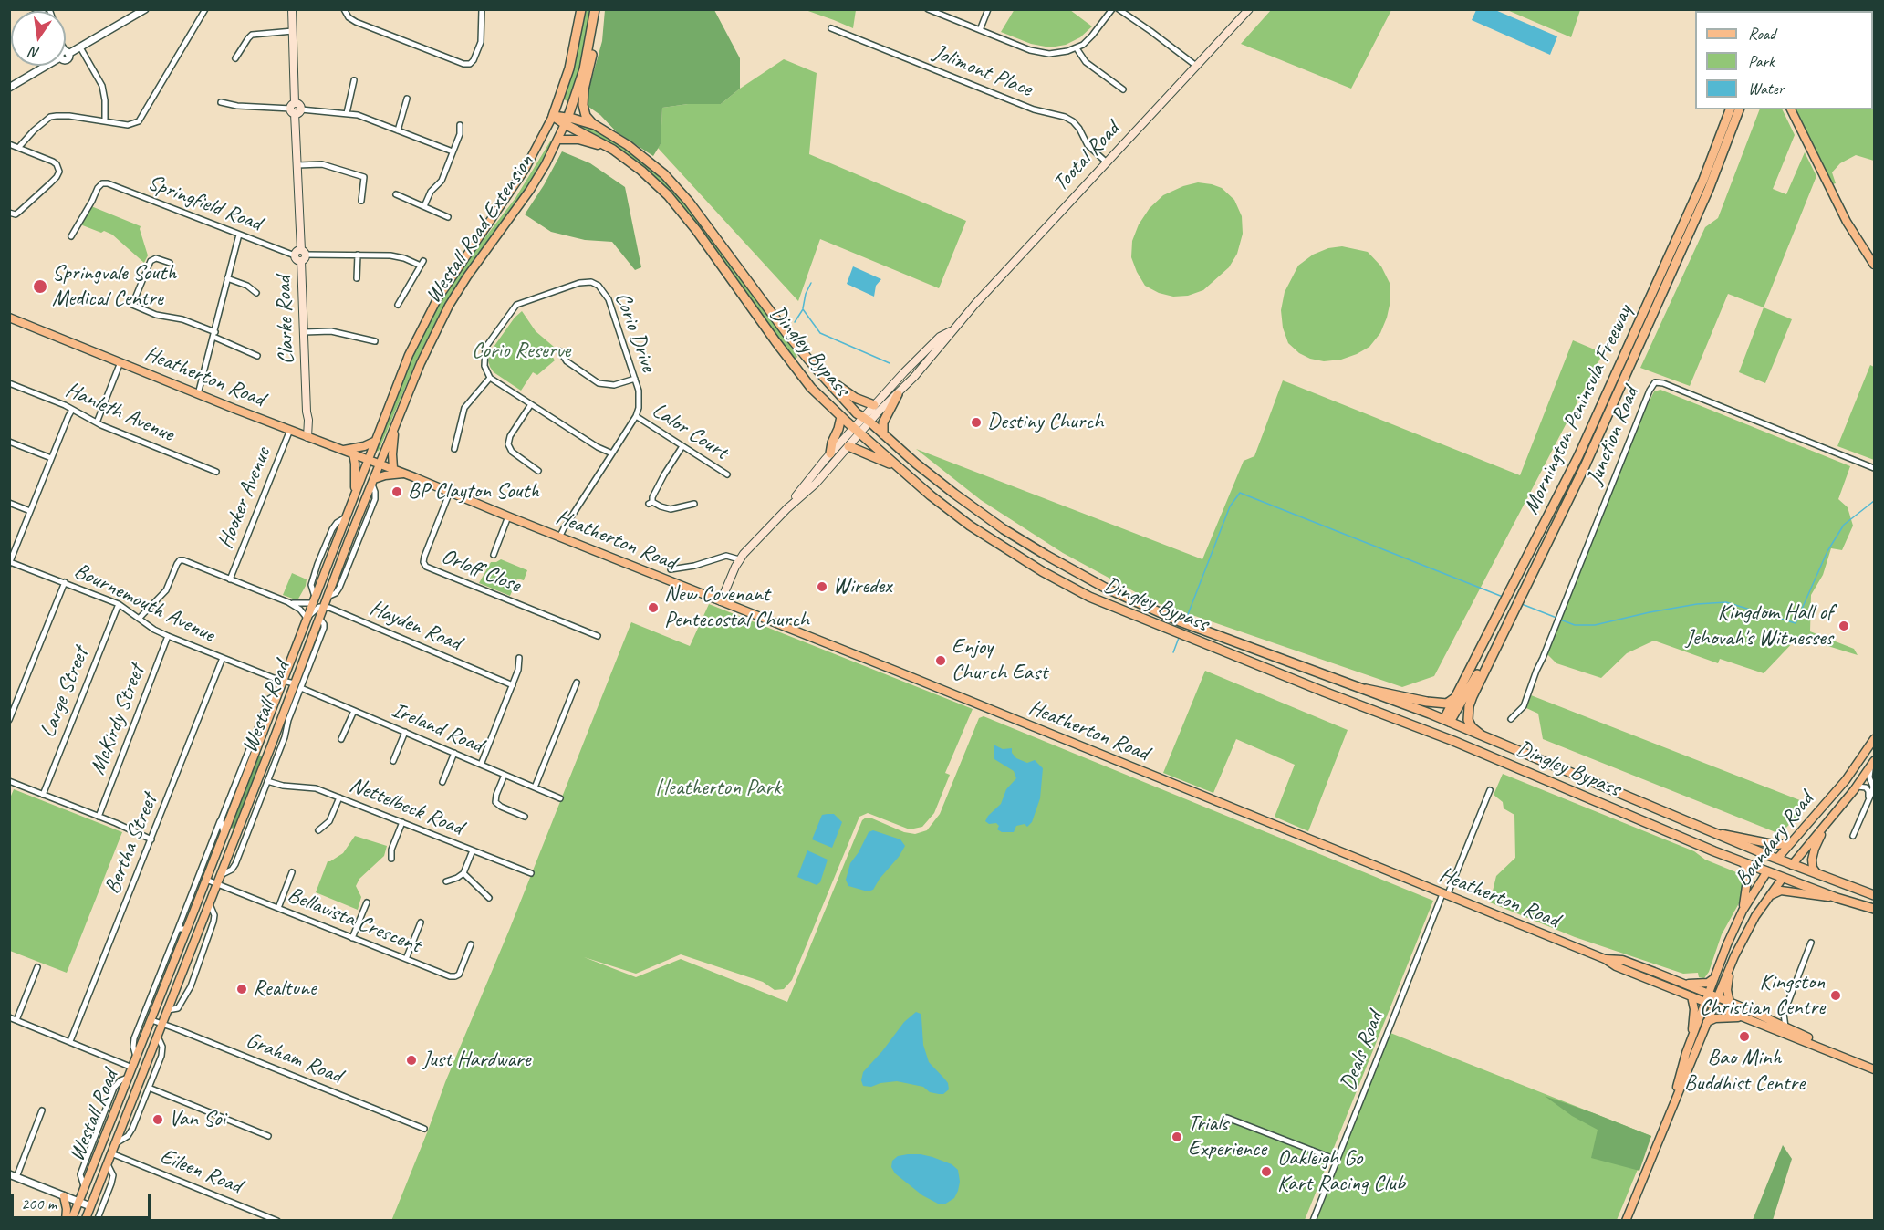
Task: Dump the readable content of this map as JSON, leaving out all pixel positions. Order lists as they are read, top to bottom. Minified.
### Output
{"streets":{"highway":["Westall Road Extension","Dingley Bypass","Mornington Peninsula Freeway","Boundary Road"],"main road":["Tootal Road","Clarke Road","Heatherton Road","Westall Road"],"street":["Jolimont Place","Springfield Road","Corio Drive","Hanleth Avenue","Lalor Court","Junction Road","Hooker Avenue","Orloff Close","Bournemouth Avenue","Hayden Road","Large Street","McKirdy Street","Ireland Road","Nettelbeck Road","Bertha Street","Bellavista Crescent","Deals Road","Graham Road","Eileen Road"]},"crossings":[["Jolimont Place","Tootal Road"],["Tootal Road","Dingley Bypass"],["Tootal Road","Heatherton Road"],["Springfield Road","Clarke Road"],["Westall Road Extension","Dingley Bypass"],["Westall Road Extension","Heatherton Road"],["Westall Road Extension","Westall Road"],["Clarke Road","Heatherton Road"],["Corio Drive","Heatherton Road"],["Corio Drive","Lalor Court"],["Dingley Bypass","Mornington Peninsula Freeway"],["Dingley Bypass","Boundary Road"],["Heatherton Road","Hooker Avenue"],["Heatherton Road","Orloff Close"],["Heatherton Road","Westall Road"],["Heatherton Road","Boundary Road"],["Heatherton Road","Deals Road"],["Bournemouth Avenue","Large Street"],["Bournemouth Avenue","Westall Road"],["Bournemouth Avenue","McKirdy Street"],["Bournemouth Avenue","Ireland Road"],["Bournemouth Avenue","Bertha Street"],["Hayden Road","Westall Road"],["Westall Road","Ireland Road"],["Westall Road","Nettelbeck Road"],["Westall Road","Bellavista Crescent"],["Westall Road","Graham Road"],["Westall Road","Eileen Road"]],"parks":["Corio Reserve","Heatherton Park"],"places":["Springvale South Medical Centre","Destiny Church","BP Clayton South","Wiredex","New Covenant Pentecostal Church","Kingdom Hall of Jehovah's Witnesses","Enjoy Church East","Realtune","Kingston Christian Centre","Bao Minh Buddhist Centre","Just Hardware","Van Soi","Trials Experience","Oakleigh Go Kart Racing Club"],"legend":["Road","Park","Water"],"scale_bar":"200 m","north":"bottom"}
